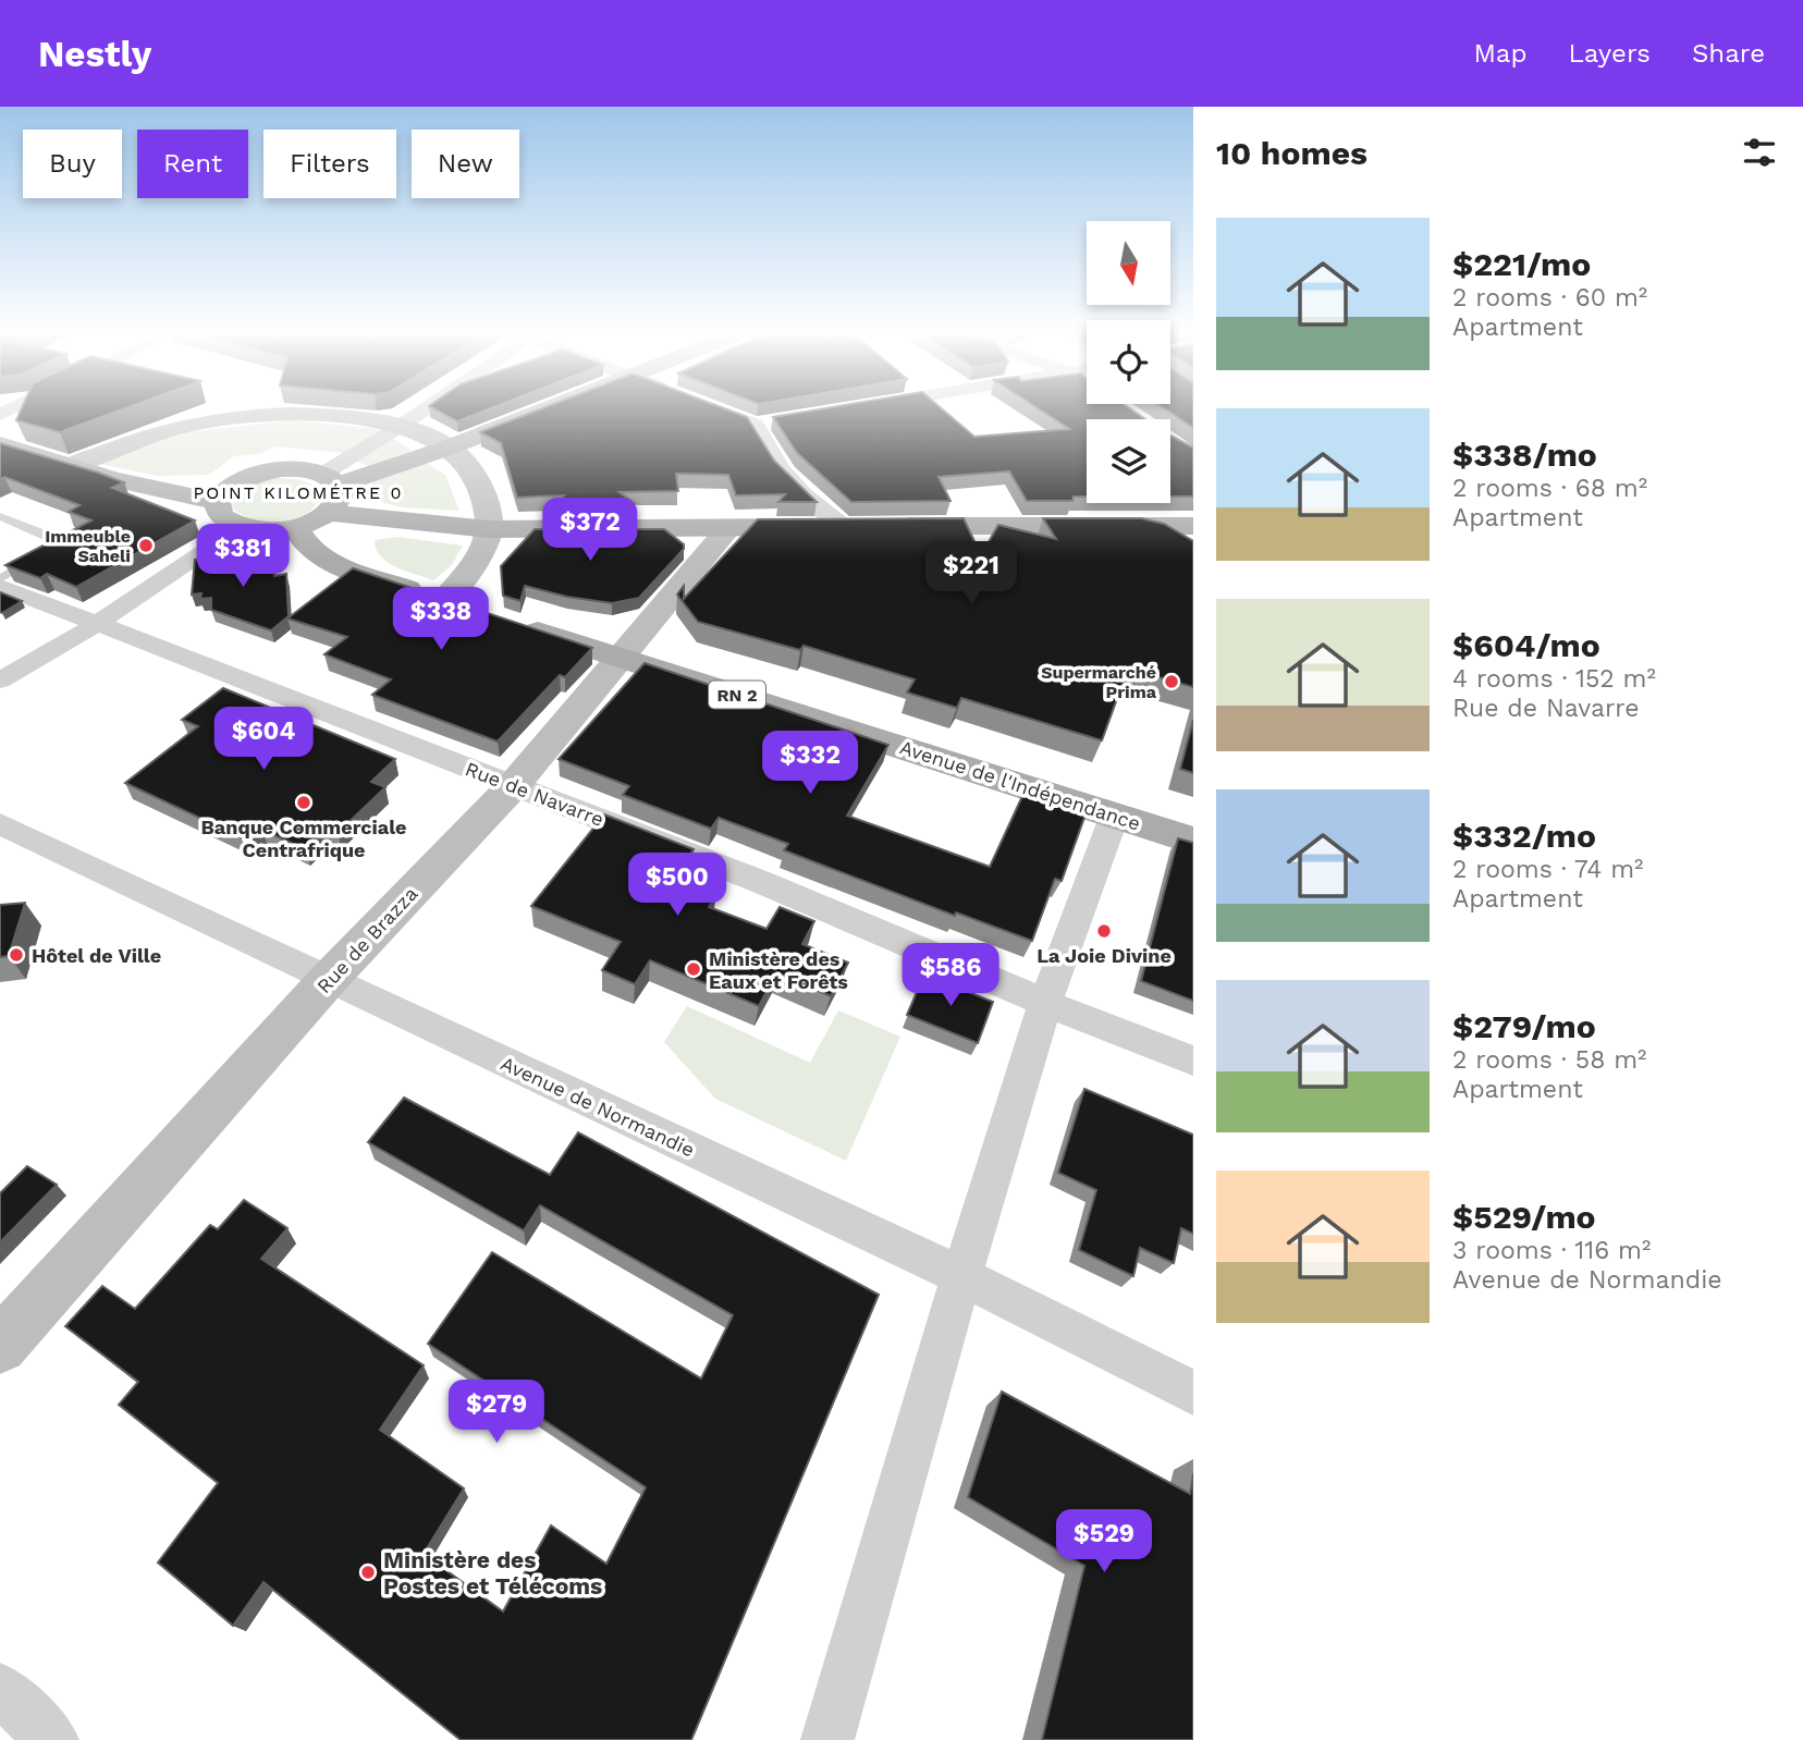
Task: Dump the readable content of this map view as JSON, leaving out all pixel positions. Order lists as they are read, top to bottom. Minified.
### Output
{"streets":{"main road":["RN 2","Avenue de l'Indépendance"],"street":["Rue de Navarre","Rue de Brazza","Avenue de Normandie"]},"crossings":[["Avenue de l'Indépendance","Rue de Brazza"],["Rue de Navarre","Rue de Brazza"],["Rue de Brazza","Avenue de Normandie"]],"districts":["POINT KILOMÉTRE 0"],"places":["Immeuble Saheli","Supermarché Prima","Banque Commerciale Centrafrique","La Joie Divine","Hôtel de Ville","Ministère des Eaux et Forêts","Ministère des Postes et Télécoms"],"north":"bottom","page":{"header":"Nestly","nav":["Map","Layers","Share"],"heading":"10 homes","chip":["Buy","Rent","Filters","New"],"list":[{"name":"$221/mo","note":"2 rooms · 60 m² · Apartment"},{"name":"$338/mo","note":"2 rooms · 68 m² · Apartment"},{"name":"$604/mo","note":"4 rooms · 152 m² · Rue de Navarre"},{"name":"$332/mo","note":"2 rooms · 74 m² · Apartment"},{"name":"$279/mo","note":"2 rooms · 58 m² · Apartment"},{"name":"$529/mo","note":"3 rooms · 116 m² · Avenue de Normandie"}],"price":["$372","$381","$221","$338","$604","$332","$500","$586","$279","$529"]}}
